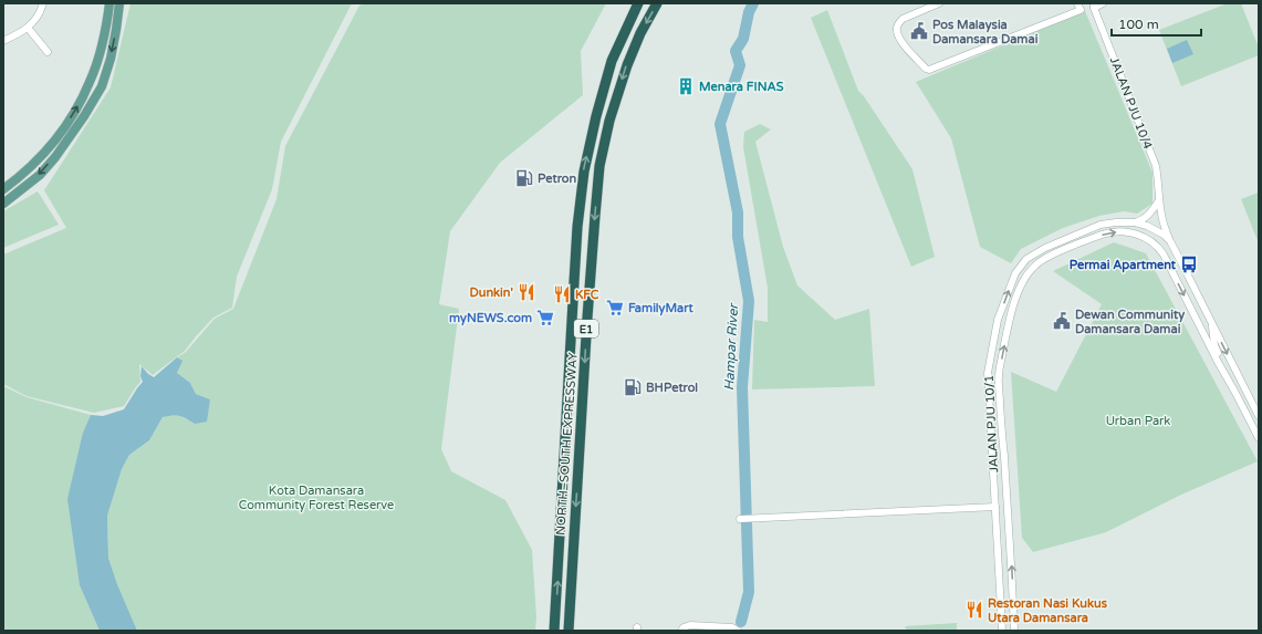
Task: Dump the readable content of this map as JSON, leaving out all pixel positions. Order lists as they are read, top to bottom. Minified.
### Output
{"streets":{"highway":["E1","NORTH–SOUTH EXPRESSWAY"],"street":["JALAN PJU 10/4","JALAN PJU 10/1"]},"crossings":[["JALAN PJU 10/4","JALAN PJU 10/1"]],"water":["Hampar River"],"parks":["Urban Park","Kota Damansara Community Forest Reserve"],"places":{"public building":["Pos Malaysia Damansara Damai","Dewan Community Damansara Damai"],"building":["Menara FINAS"],"fuel station":["Petron","BHPetrol"],"bus stop":["Permai Apartment"],"restaurant":["Dunkin'","KFC","Restoran Nasi Kukus Utara Damansara"],"supermarket":["FamilyMart","myNEWS.com"]},"scale_bar":"100 m"}
